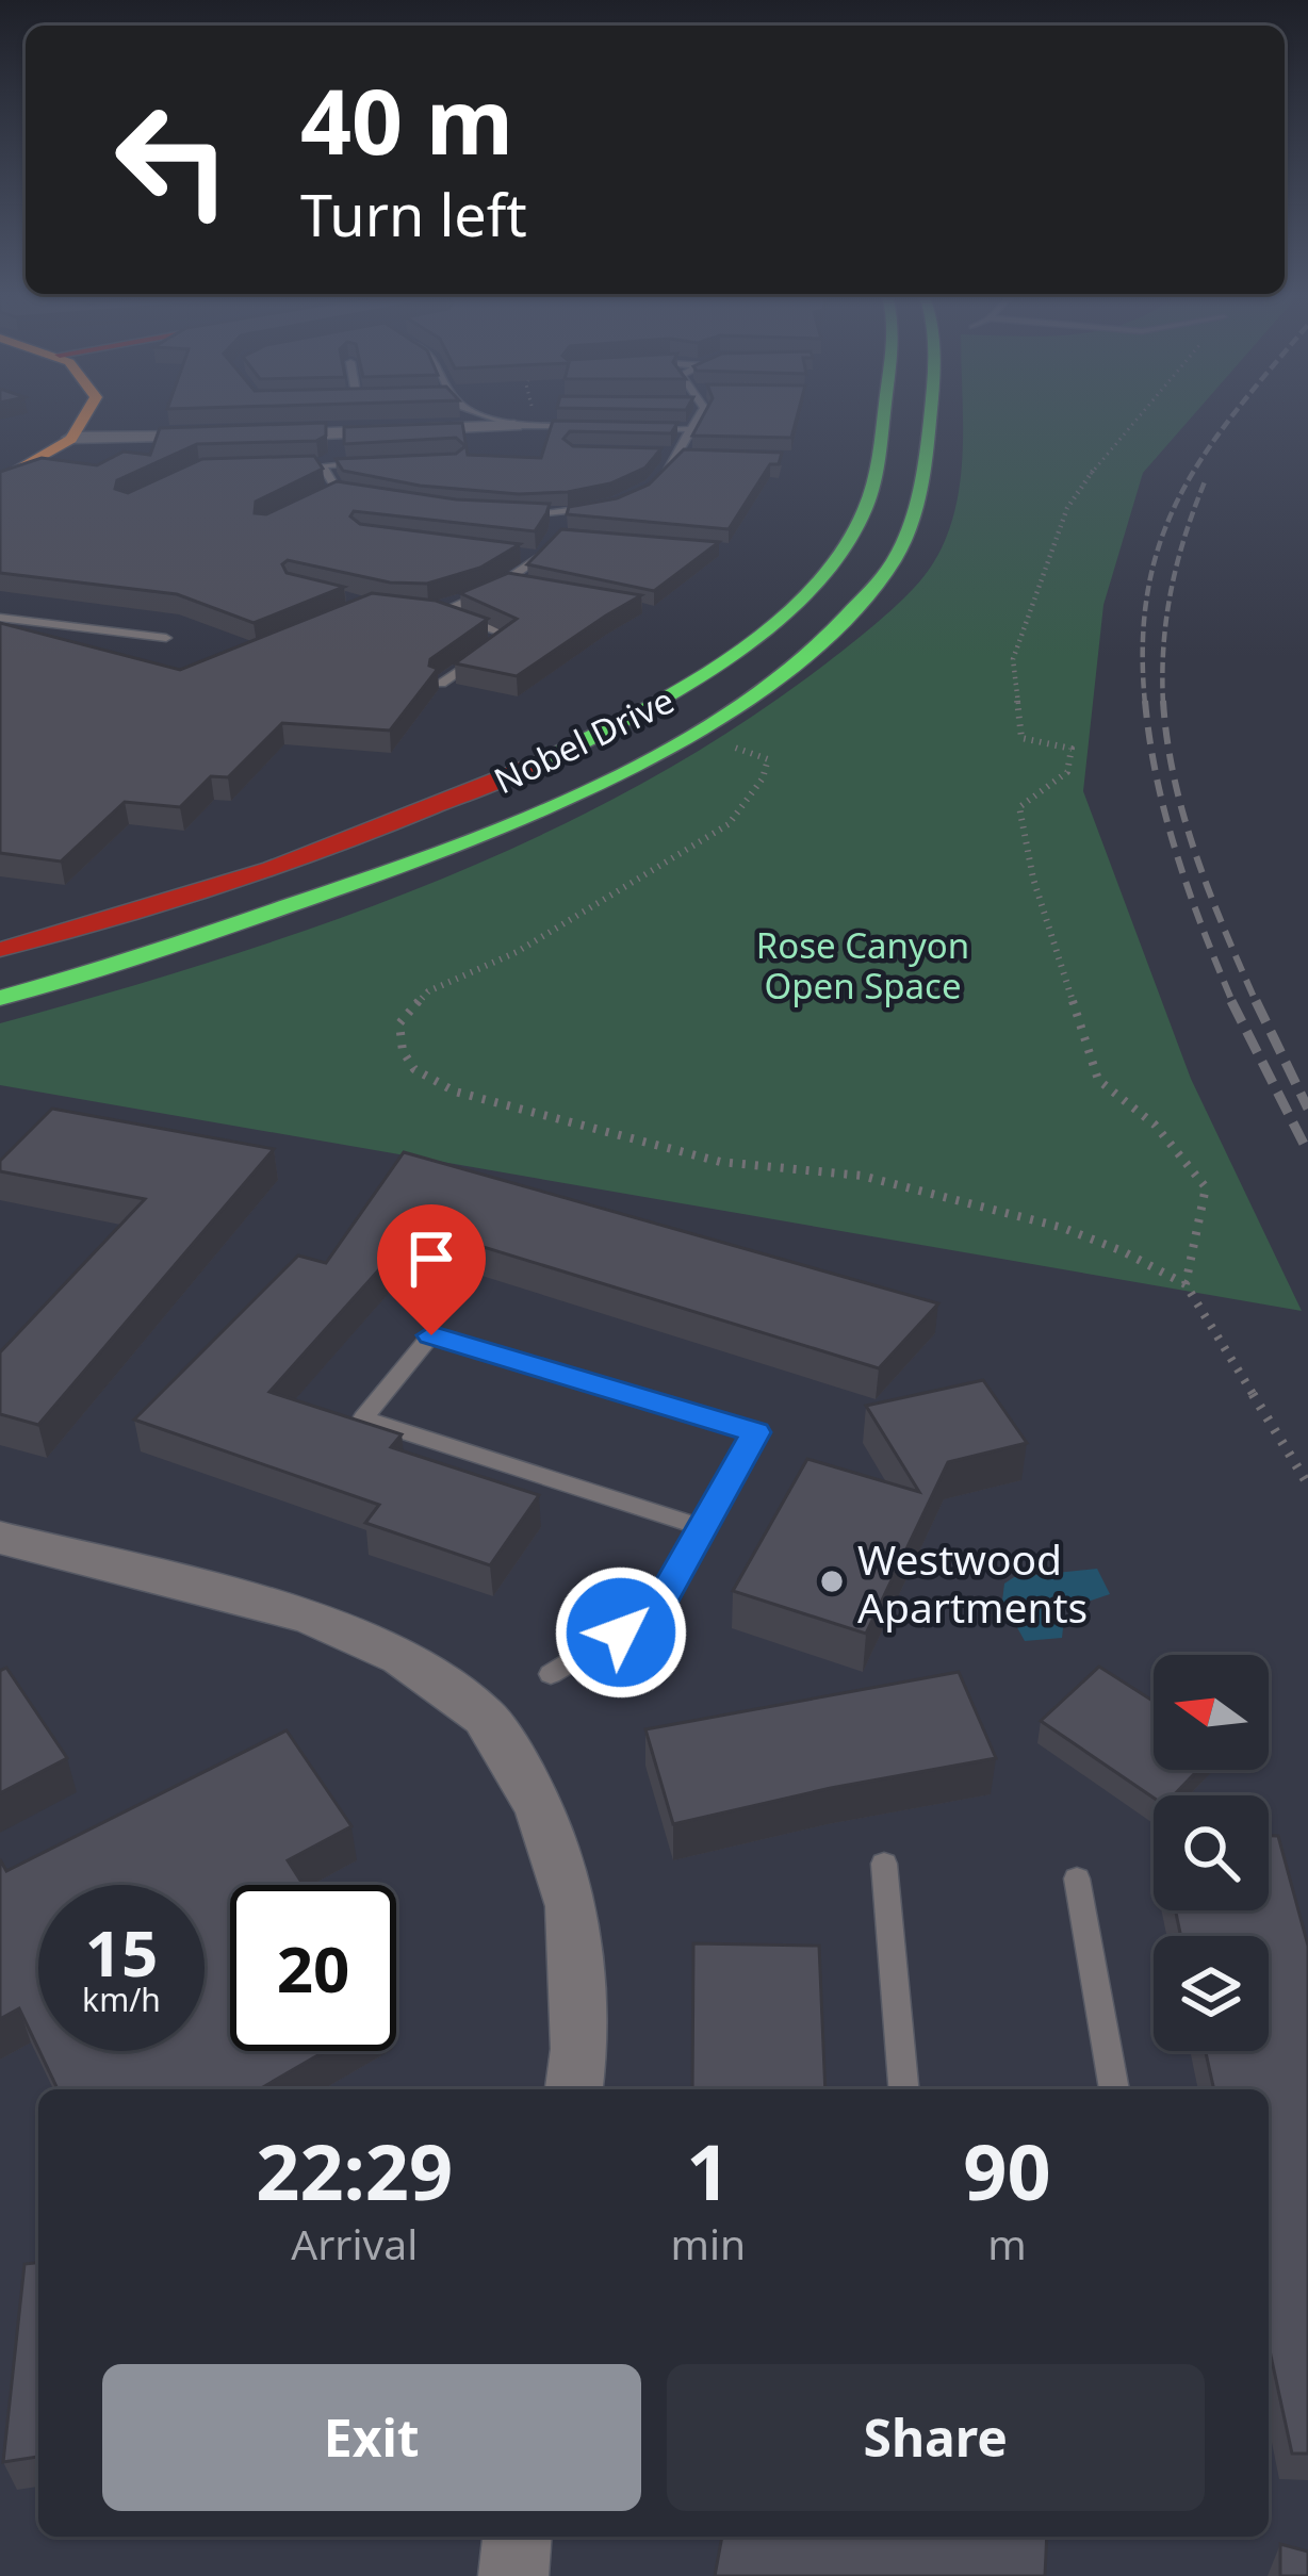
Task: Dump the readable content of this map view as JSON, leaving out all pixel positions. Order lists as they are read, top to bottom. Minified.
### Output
{"streets":{"main road":["Nobel Drive"]},"parks":["Rose Canyon Open Space"],"places":["Westwood Apartments"],"north":"left","page":{"turn":["40 m","Turn left"],"speed":"15 km/h","limit":"20","eta":["22:29","Arrival","1","min","90","m"],"buttons":["Exit","Share"]}}
